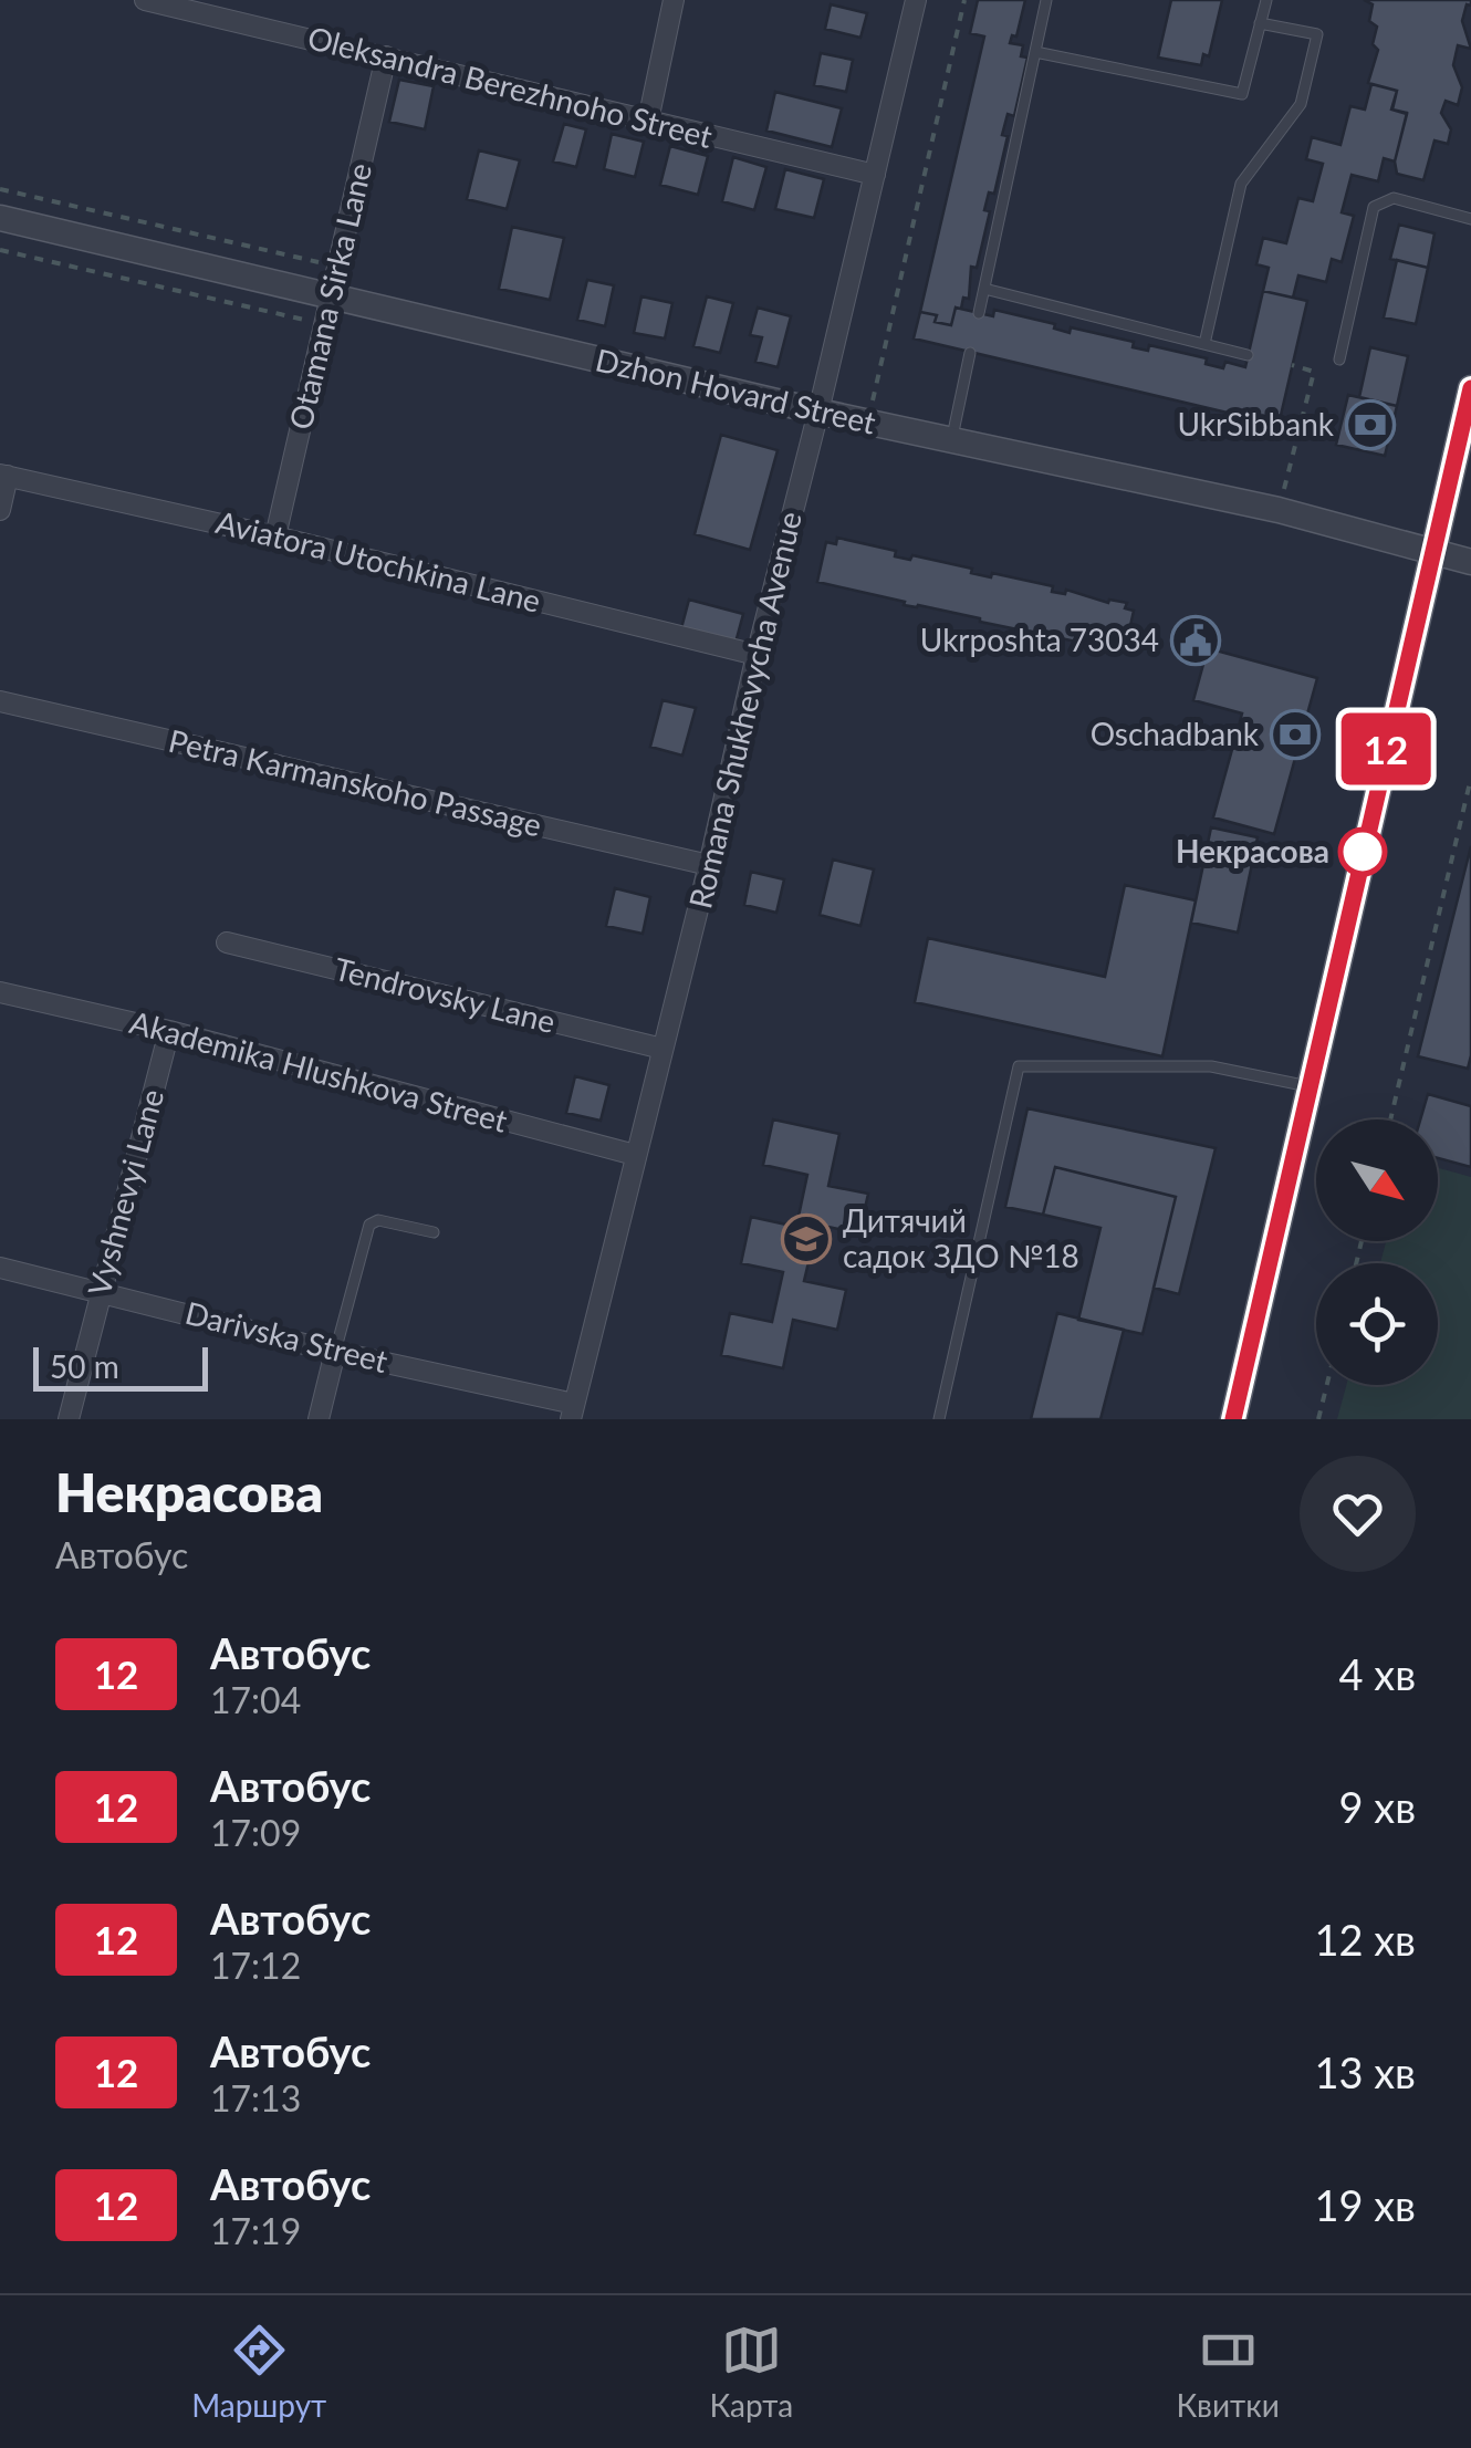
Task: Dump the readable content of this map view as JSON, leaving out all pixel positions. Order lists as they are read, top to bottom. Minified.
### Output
{"streets":{"street":["Oleksandra Berezhnoho Street","Otamana Sirka Lane","Dzhon Hovard Street","Aviatora Utochkina Lane","Romana Shukhevycha Avenue","Petra Karmanskoho Passage","Tendrovsky Lane","Akademika Hlushkova Street","Vyshnevyi Lane","Darivska Street"]},"crossings":[["Oleksandra Berezhnoho Street","Otamana Sirka Lane"],["Oleksandra Berezhnoho Street","Romana Shukhevycha Avenue"],["Otamana Sirka Lane","Dzhon Hovard Street"],["Otamana Sirka Lane","Aviatora Utochkina Lane"],["Dzhon Hovard Street","Romana Shukhevycha Avenue"],["Aviatora Utochkina Lane","Romana Shukhevycha Avenue"],["Romana Shukhevycha Avenue","Petra Karmanskoho Passage"],["Romana Shukhevycha Avenue","Tendrovsky Lane"],["Romana Shukhevycha Avenue","Akademika Hlushkova Street"],["Romana Shukhevycha Avenue","Darivska Street"],["Akademika Hlushkova Street","Vyshnevyi Lane"],["Vyshnevyi Lane","Darivska Street"]],"places":{"bank":["UkrSibbank","Oschadbank"],"public building":["Ukrposhta 73034"],"other":["Некрасова"],"school or university":["Дитячий садок ЗДО №18"]},"lines":["bus line 12"],"scale_bar":"50 m","north":"bottom right","page":{"on_map":"12","scale":"50 m","heading":["Некрасова","Автобус"],"list":[{"mark":"12","name":"Автобус","note":"17:04","value":"4 хв"},{"mark":"12","name":"Автобус","note":"17:09","value":"9 хв"},{"mark":"12","name":"Автобус","note":"17:12","value":"12 хв"},{"mark":"12","name":"Автобус","note":"17:13","value":"13 хв"},{"mark":"12","name":"Автобус","note":"17:19","value":"19 хв"}],"tabs":["Маршрут","Карта","Квитки"]}}
